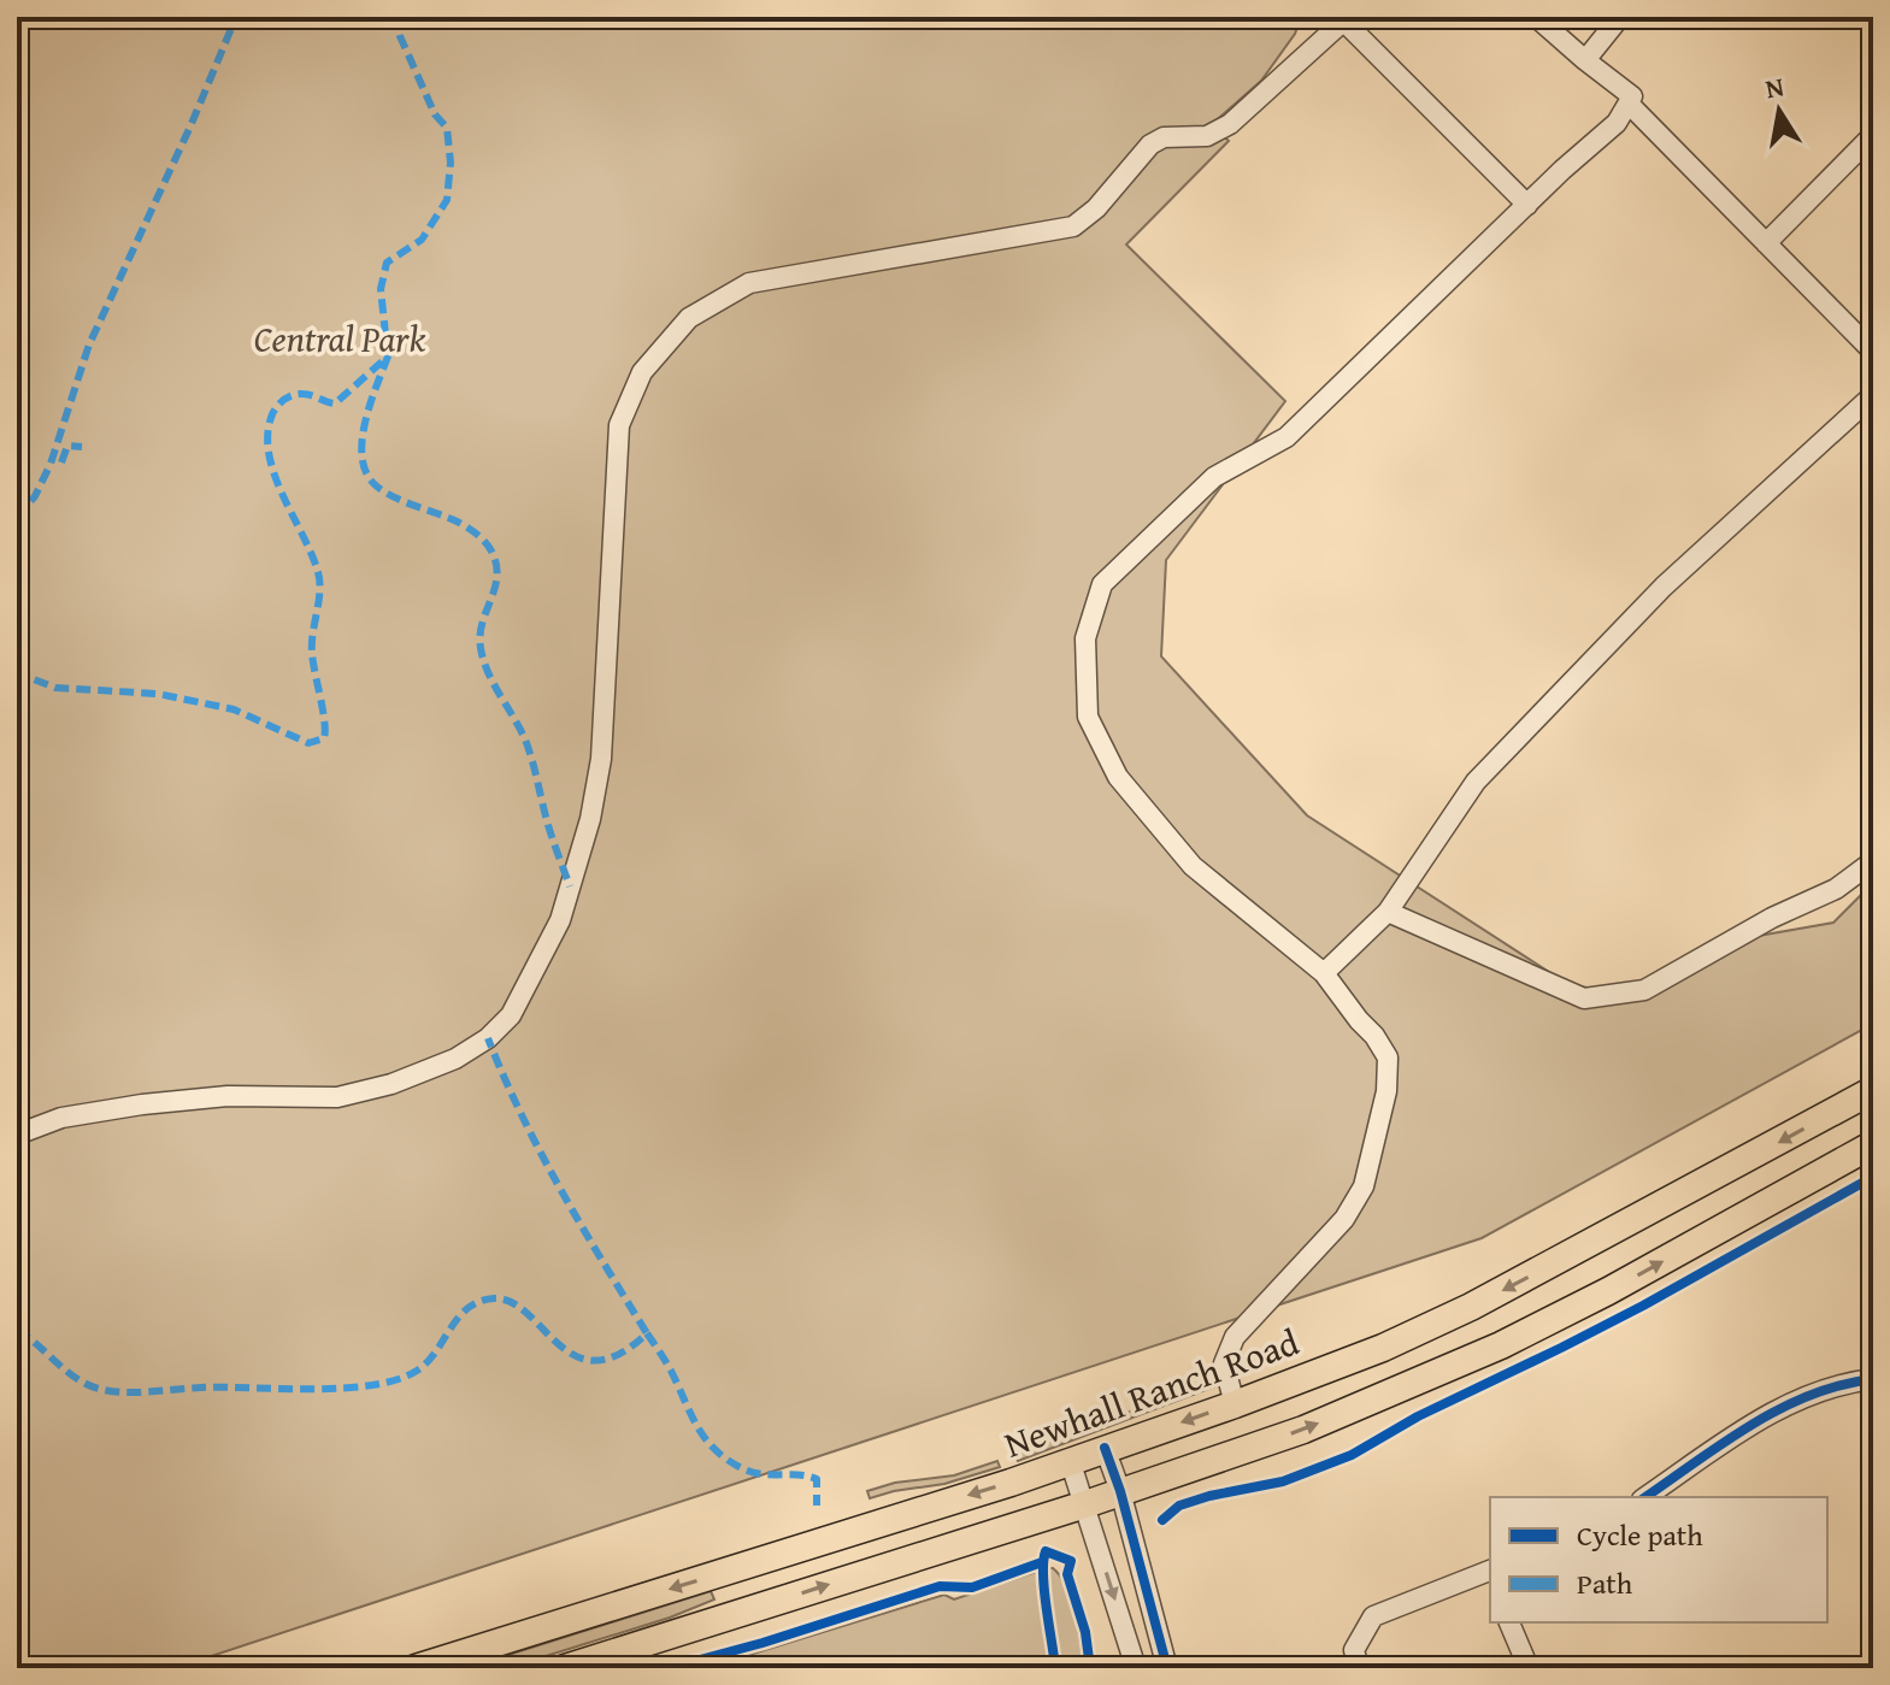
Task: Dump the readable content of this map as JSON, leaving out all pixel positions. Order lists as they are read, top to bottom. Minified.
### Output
{"streets":{"main road":["Newhall Ranch Road"]},"parks":["Central Park"],"legend":["Cycle path","Path"],"north":"top"}
